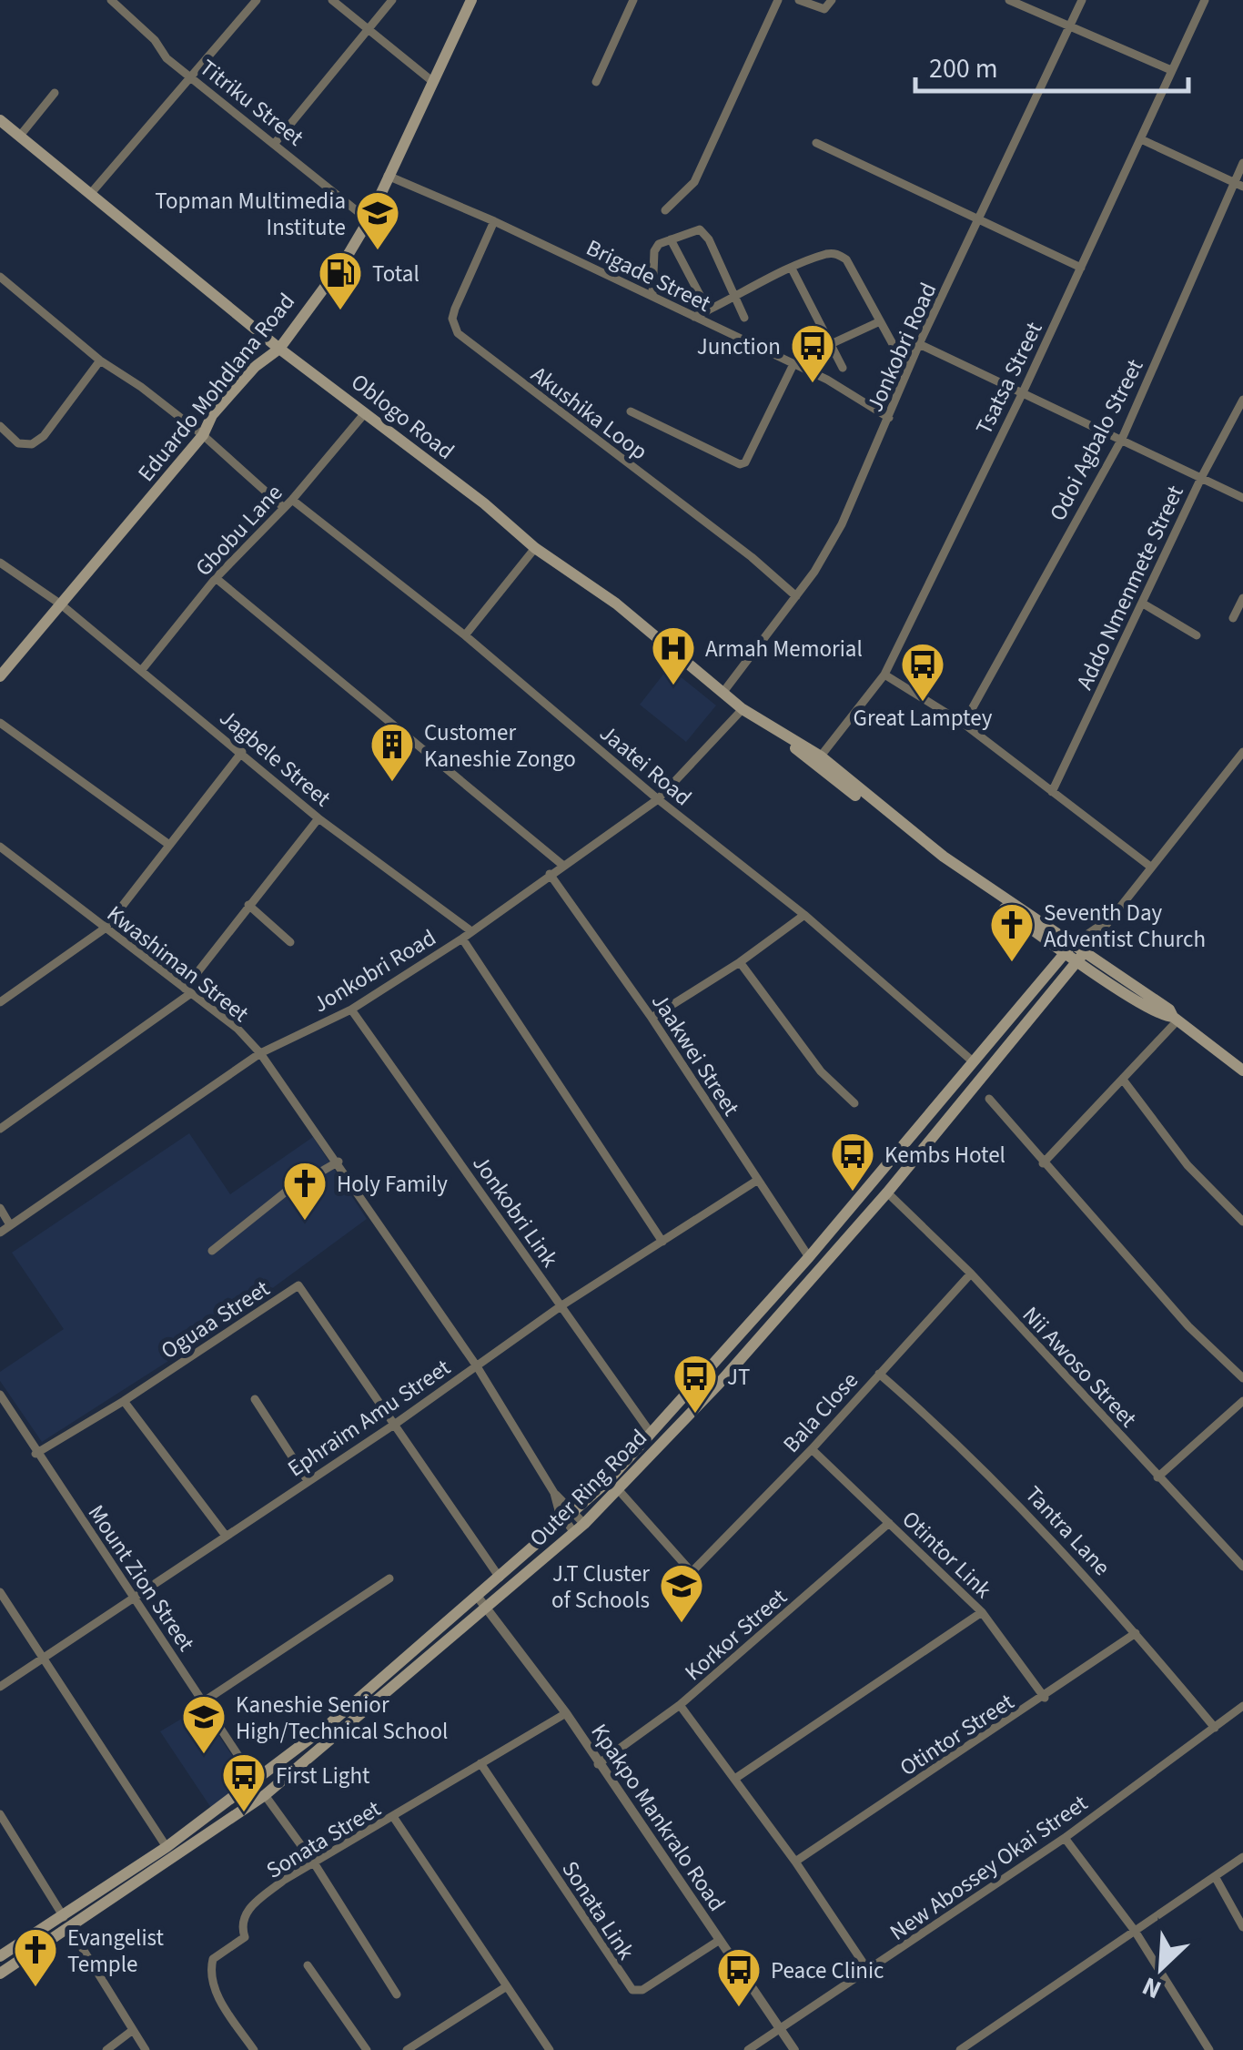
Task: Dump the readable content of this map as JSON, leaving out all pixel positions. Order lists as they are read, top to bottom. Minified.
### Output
{"streets":{"main road":["Eduardo Mohdlana Road","Oblogo Road","Outer Ring Road"],"street":["Titriku Street","Brigade Street","Jonkobri Road","Tsatsa Street","Akushika Loop","Odoi Agbalo Street","Gbobu Lane","Addo Nmenmete Street","Jagbele Street","Jaatei Road","Kwashiman Street","Jaakwei Street","Jonkobri Link","Oguaa Street","Nii Awoso Street","Bala Close","Ephraim Amu Street","Tantra Lane","Otintor Link","Mount Zion Street","Korkor Street","Otintor Street","Kpakpo Mankralo Road","Sonata Street","New Abossey Okai Street","Sonata Link"]},"crossings":[["Titriku Street","Eduardo Mohdlana Road"],["Brigade Street","Jonkobri Road"],["Brigade Street","Eduardo Mohdlana Road"],["Brigade Street","Akushika Loop"],["Jonkobri Road","Akushika Loop"],["Jonkobri Road","Oblogo Road"],["Jonkobri Road","Jagbele Street"],["Jonkobri Road","Jaatei Road"],["Jonkobri Road","Kwashiman Street"],["Jonkobri Road","Jaakwei Street"],["Jonkobri Road","Jonkobri Link"],["Tsatsa Street","Oblogo Road"],["Eduardo Mohdlana Road","Oblogo Road"],["Eduardo Mohdlana Road","Jagbele Street"],["Oblogo Road","Gbobu Lane"],["Oblogo Road","Outer Ring Road"],["Gbobu Lane","Jagbele Street"],["Gbobu Lane","Jaatei Road"],["Jaatei Road","Outer Ring Road"],["Kwashiman Street","Ephraim Amu Street"],["Kwashiman Street","Outer Ring Road"],["Jaakwei Street","Ephraim Amu Street"],["Jaakwei Street","Outer Ring Road"],["Jonkobri Link","Ephraim Amu Street"],["Jonkobri Link","Outer Ring Road"],["Oguaa Street","Ephraim Amu Street"],["Oguaa Street","Outer Ring Road"],["Oguaa Street","Mount Zion Street"],["Nii Awoso Street","Bala Close"],["Nii Awoso Street","Outer Ring Road"],["Bala Close","Outer Ring Road"],["Bala Close","Tantra Lane"],["Bala Close","Otintor Link"],["Ephraim Amu Street","Mount Zion Street"],["Outer Ring Road","Mount Zion Street"],["Outer Ring Road","Kpakpo Mankralo Road"],["Tantra Lane","Otintor Street"],["Tantra Lane","New Abossey Okai Street"],["Otintor Link","Korkor Street"],["Otintor Link","Otintor Street"],["Korkor Street","Kpakpo Mankralo Road"],["Kpakpo Mankralo Road","Sonata Street"],["Kpakpo Mankralo Road","New Abossey Okai Street"],["Kpakpo Mankralo Road","Sonata Link"],["Sonata Street","Sonata Link"]],"places":{"school or university":["Topman Multimedia Institute","J.T Cluster of Schools","Kaneshie Senior High/Technical School"],"fuel station":["Total"],"bus stop":["Junction","Great Lamptey","Kembs Hotel","JT","First Light","Peace Clinic"],"hospital":["Armah Memorial"],"building":["Customer Kaneshie Zongo"],"church":["Seventh Day Adventist Church","Holy Family","Evangelist Temple"]},"scale_bar":"200 m","north":"bottom left"}
